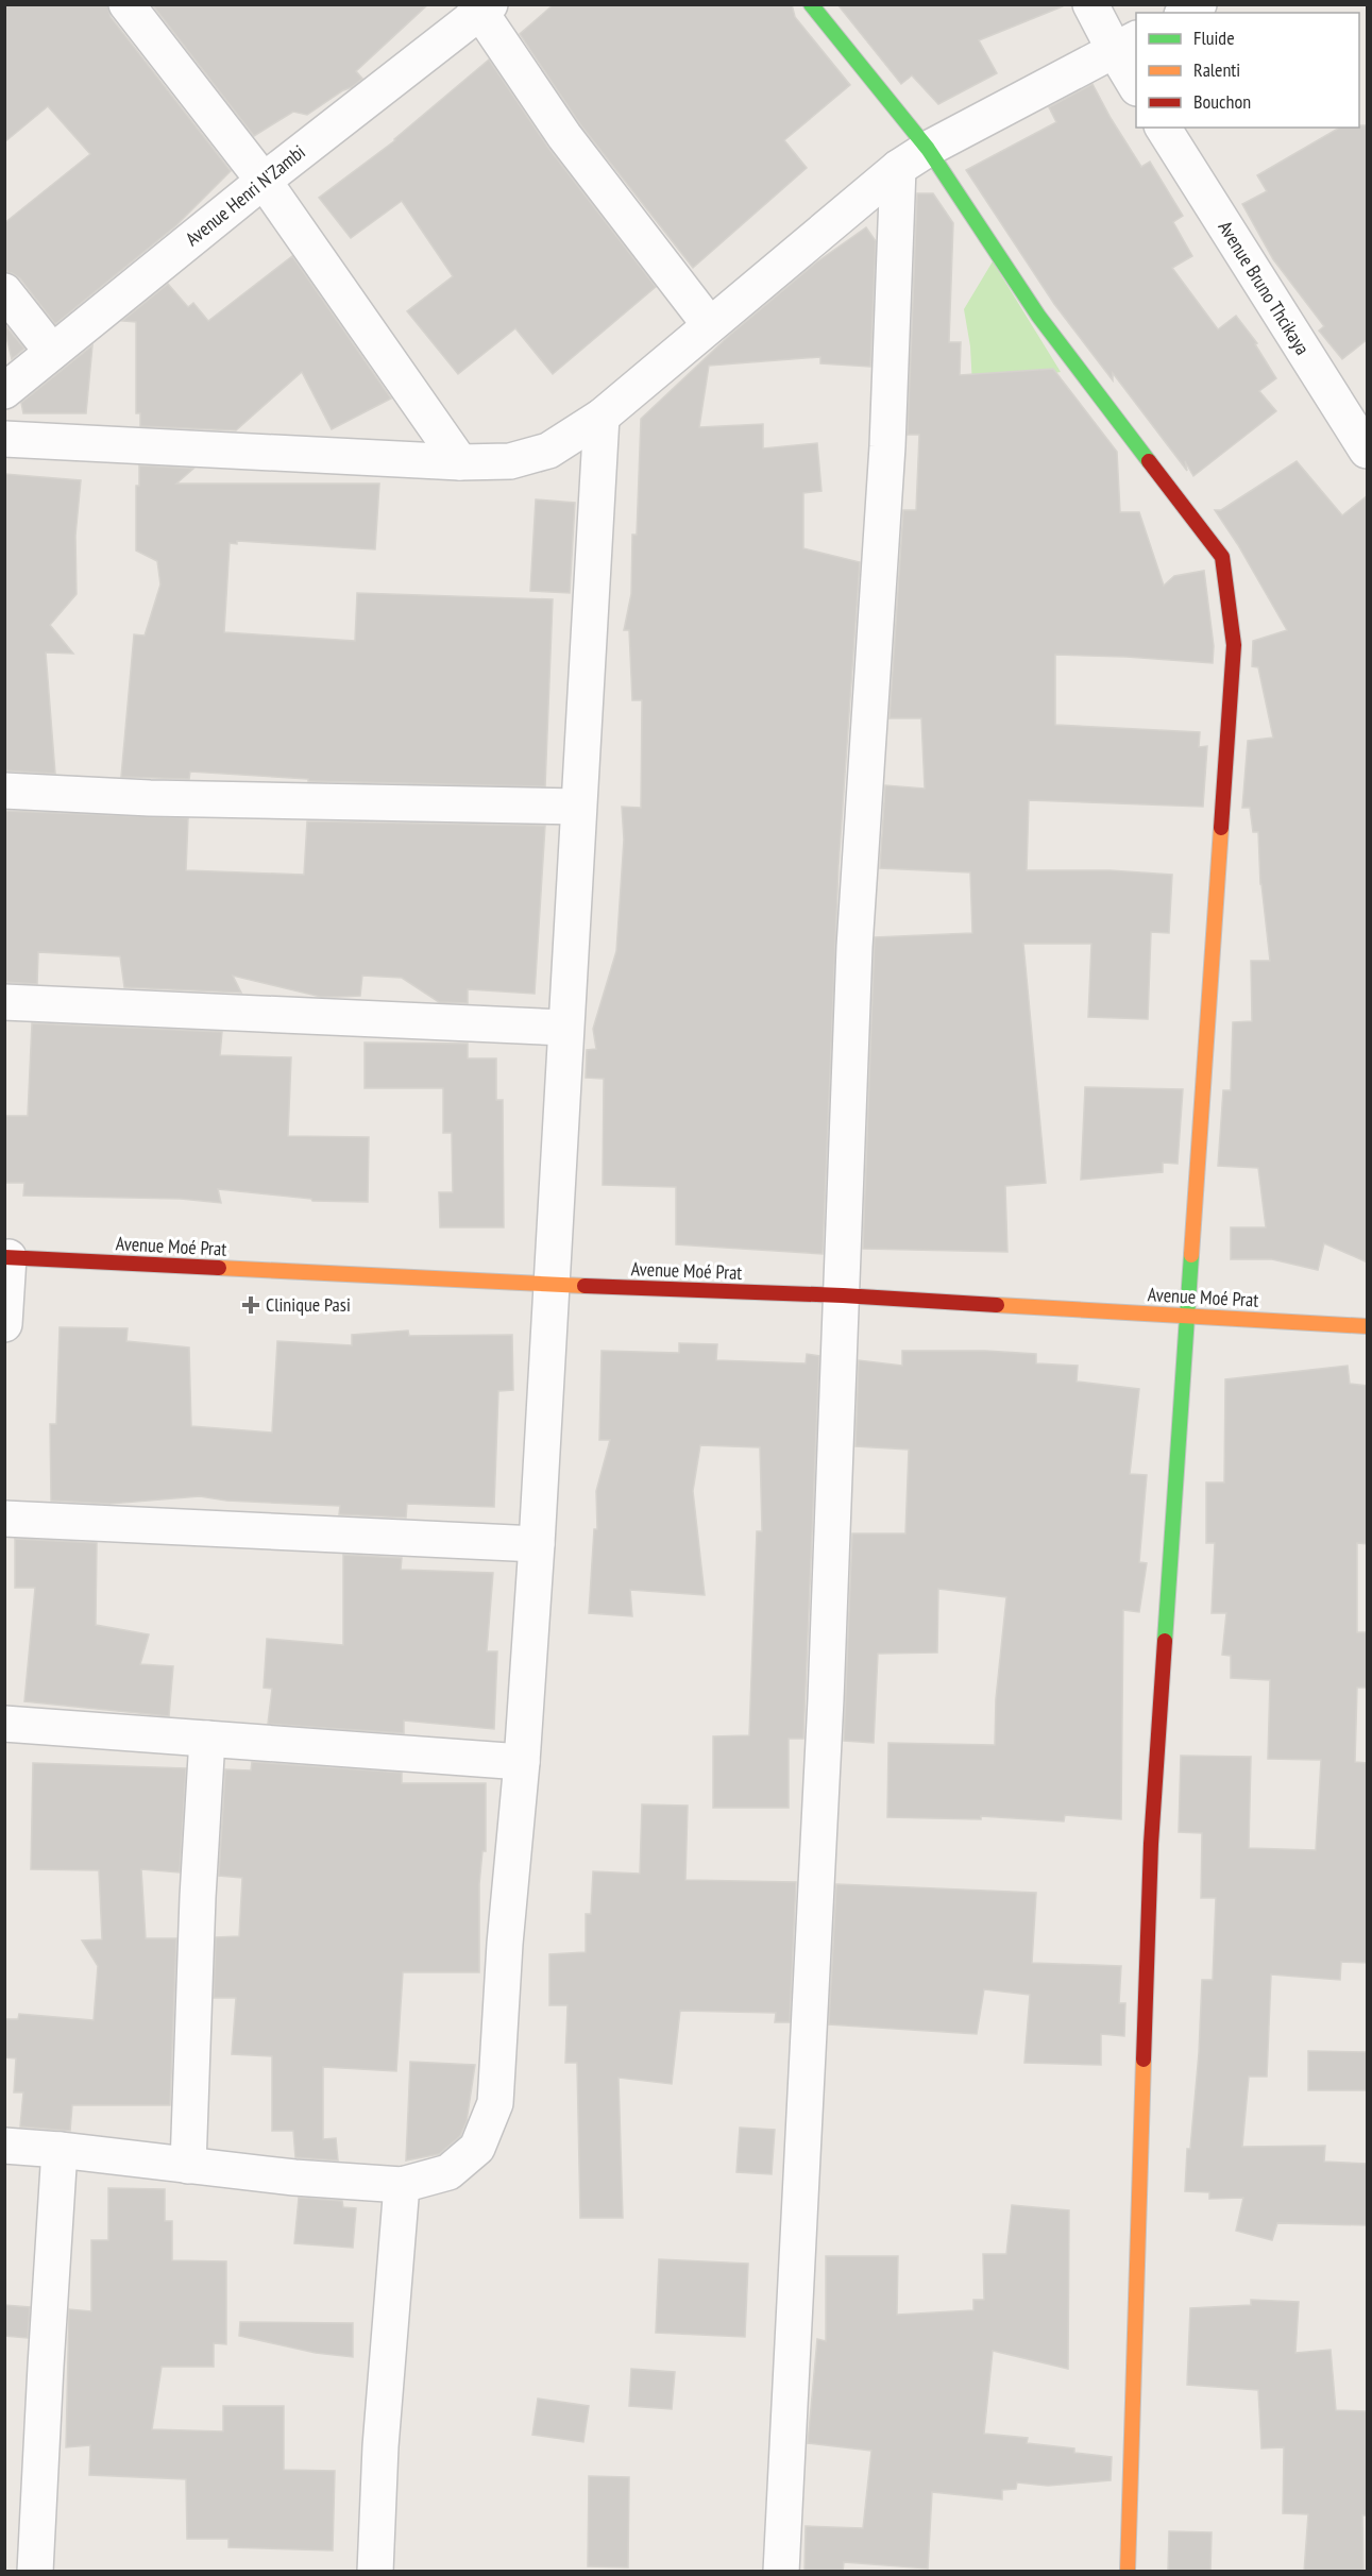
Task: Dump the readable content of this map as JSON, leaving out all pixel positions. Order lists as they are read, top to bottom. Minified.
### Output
{"streets":{"street":["Avenue Henri N'Zambi","Avenue Bruno Thcikaya","Avenue Moé Prat"]},"places":{"health":["Clinique Pasi"]},"legend":["Fluide","Ralenti","Bouchon"]}
